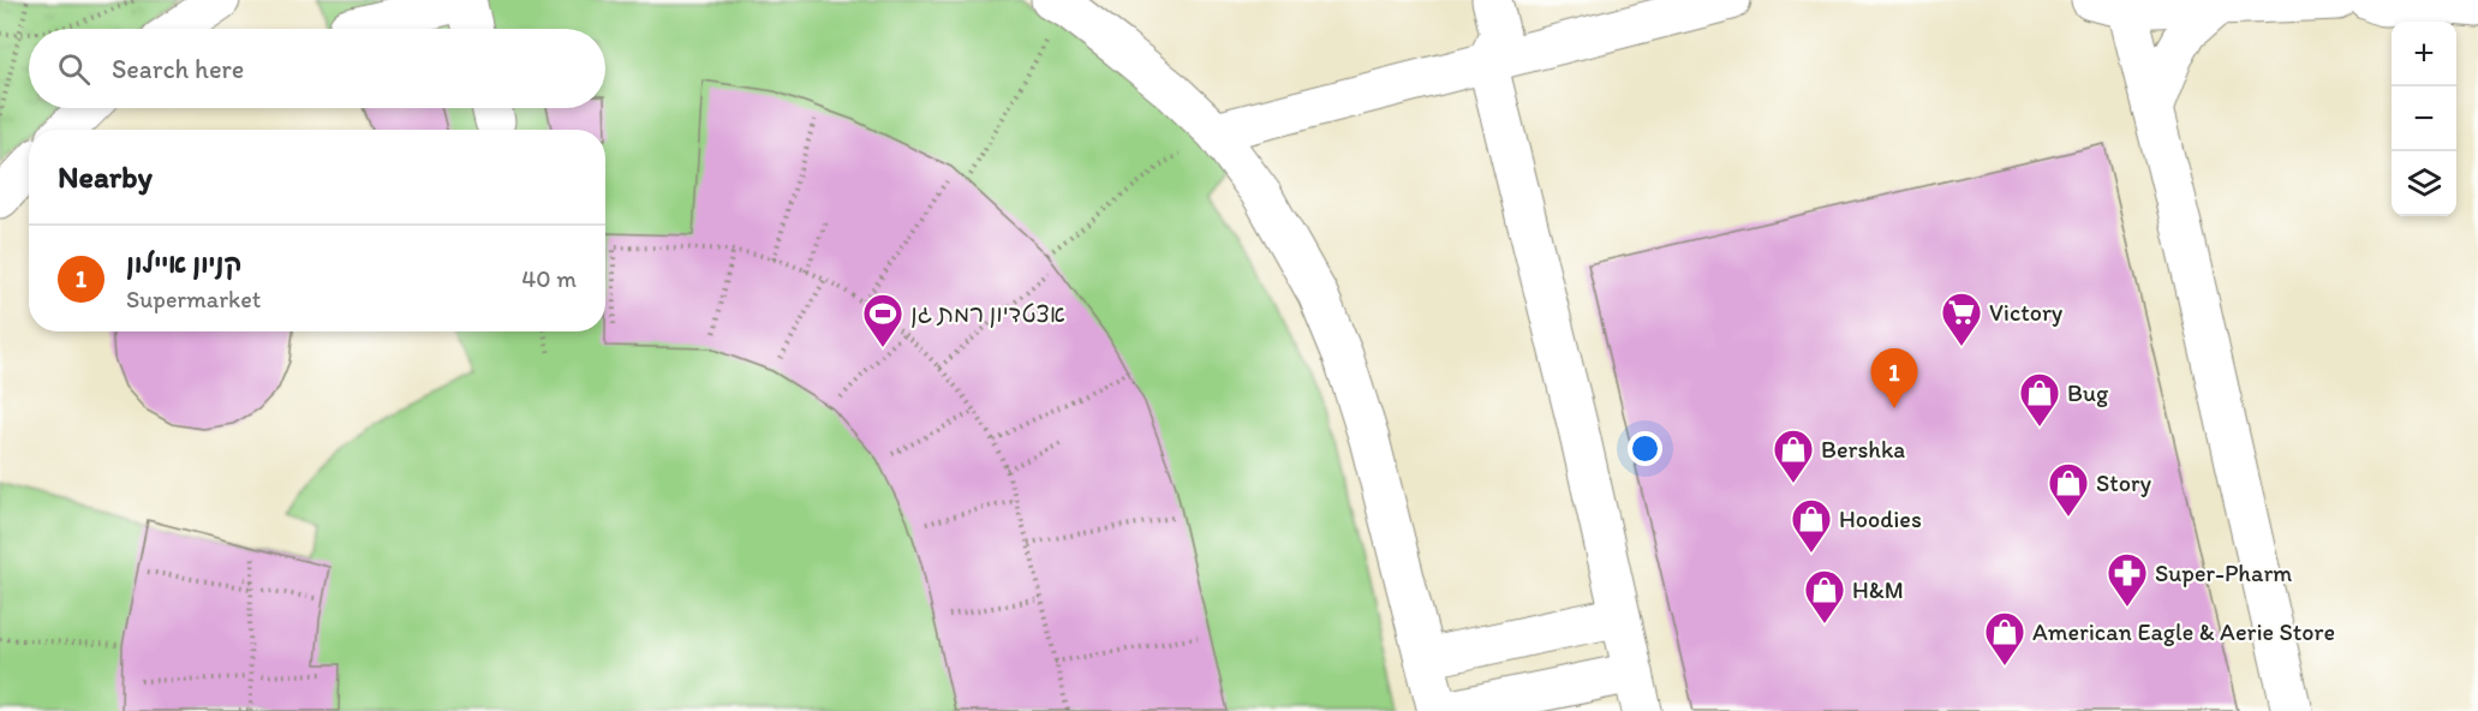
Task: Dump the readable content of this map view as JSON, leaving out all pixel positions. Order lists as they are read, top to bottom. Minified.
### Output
{"places":{"supermarket":["Victory"],"sports":["אצטדיון רמת גן"],"shop":["Bug","Bershka","Story","Hoodies","H&M","American Eagle & Aerie Store"],"pharmacy":["Super-Pharm"]},"page":{"map_buttons":["+","−"],"search":"Search here","heading":"Nearby","list":[{"mark":"1","name":"קניון איילון","note":"Supermarket","value":"40 m"}],"pins":"1"}}
